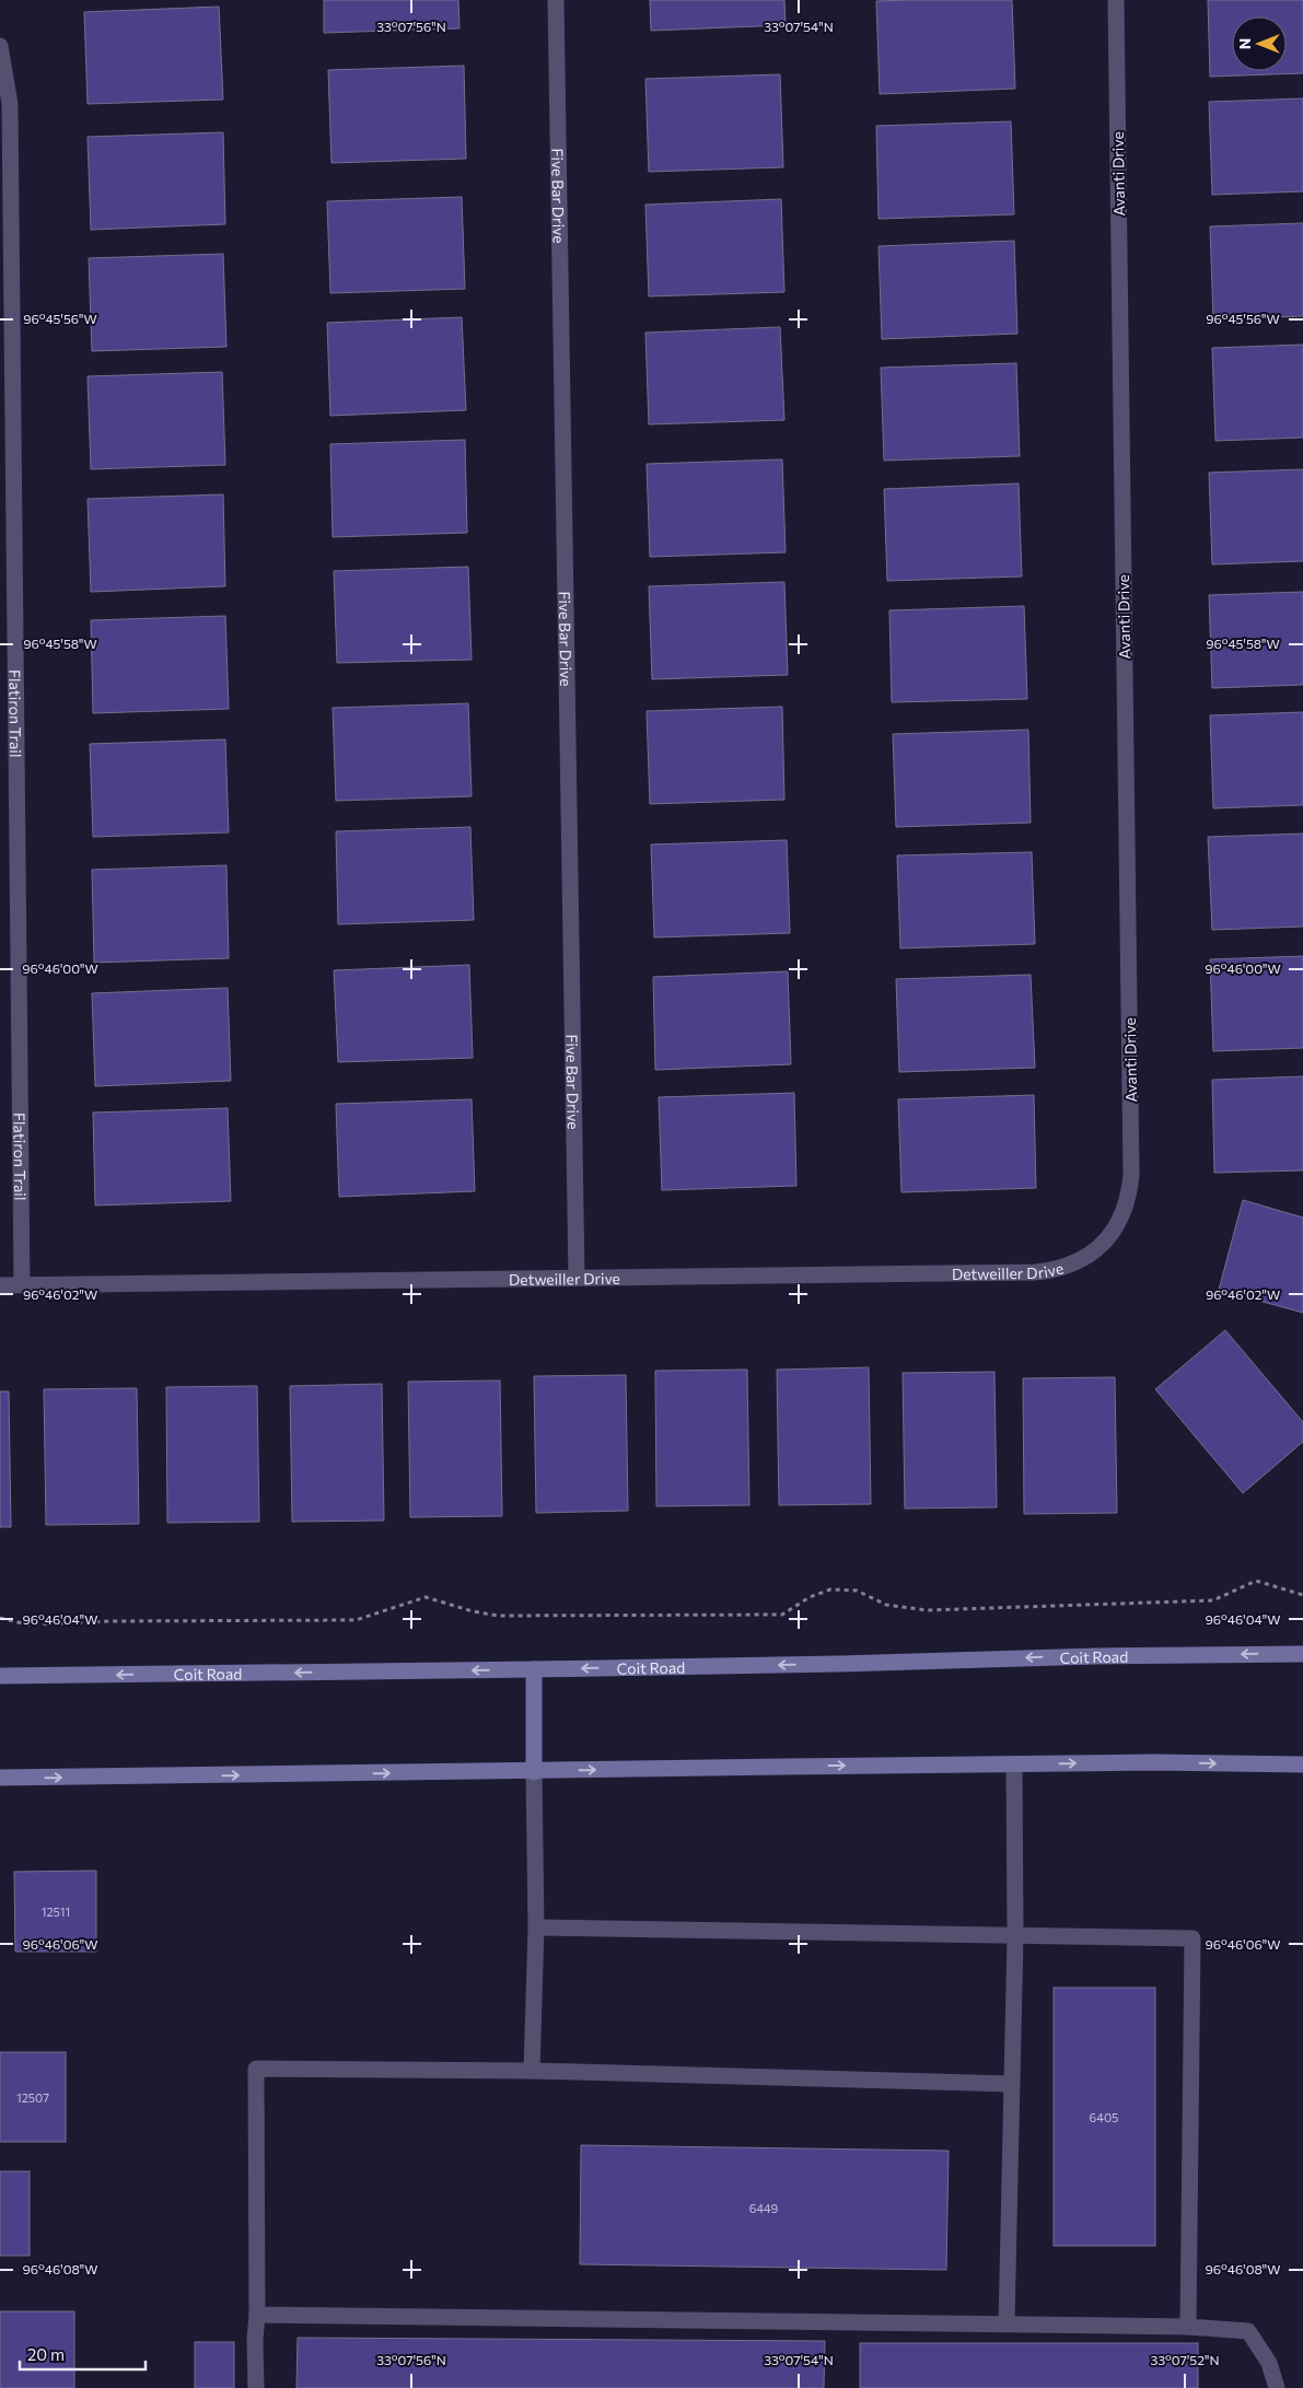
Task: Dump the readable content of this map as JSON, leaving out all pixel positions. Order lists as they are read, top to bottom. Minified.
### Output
{"streets":{"main road":["Coit Road"],"street":["Avanti Drive","Five Bar Drive","Flatiron Trail","Detweiller Drive"]},"crossings":[["Avanti Drive","Detweiller Drive"],["Five Bar Drive","Detweiller Drive"],["Flatiron Trail","Detweiller Drive"]],"house_numbers":["12511","12507","6405","6449"],"scale_bar":"20 m","north":"left","coordinates":["33°07'56\"N","33°07'54\"N","96°45'56\"W","96°45'58\"W","96°46'00\"W","96°46'02\"W","96°46'04\"W","96°46'06\"W","96°46'08\"W","33°07'52\"N"]}
